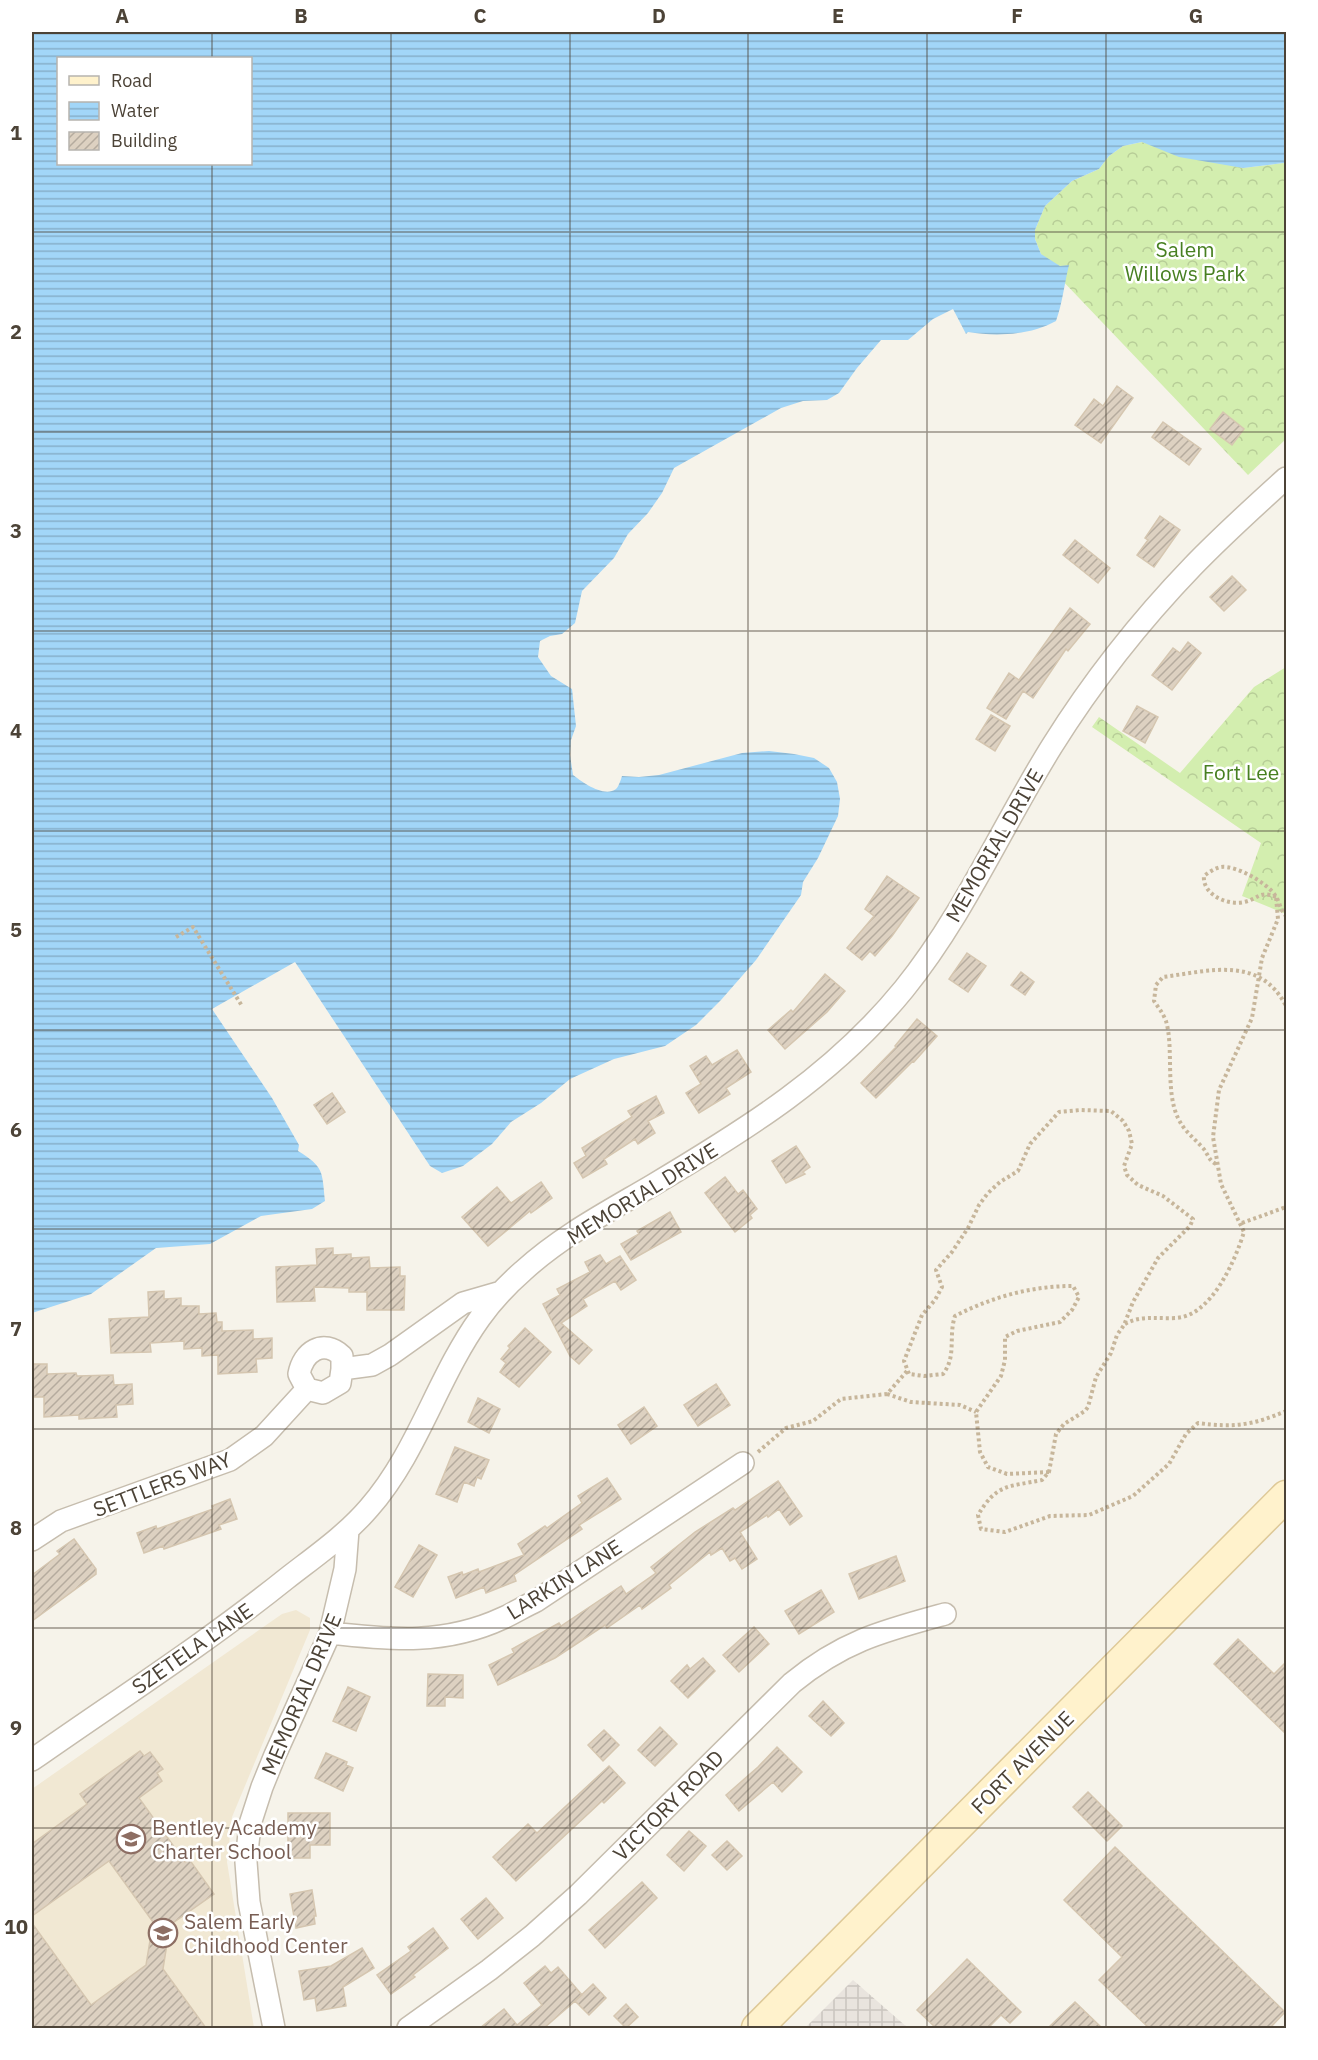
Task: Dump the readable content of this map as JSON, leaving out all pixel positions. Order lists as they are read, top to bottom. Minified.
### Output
{"streets":{"street":["MEMORIAL DRIVE","SETTLERS WAY","LARKIN LANE","SZETELA LANE","FORT AVENUE","VICTORY ROAD"]},"crossings":[["MEMORIAL DRIVE","LARKIN LANE"],["MEMORIAL DRIVE","SZETELA LANE"]],"parks":["Salem Willows Park","Fort Lee"],"places":{"school or university":["Bentley Academy Charter School","Salem Early Childhood Center"]},"legend":["Road","Water","Building"],"grid":{"columns":["A","B","C","D","E","F","G"],"rows":["1","2","3","4","5","6","7","8","9","10"]}}
